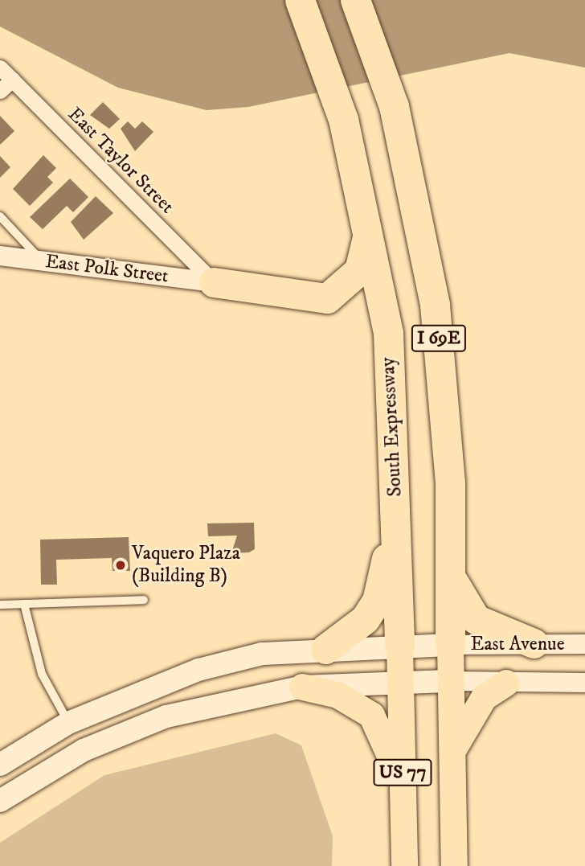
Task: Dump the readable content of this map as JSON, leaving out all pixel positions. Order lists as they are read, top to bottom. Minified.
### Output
{"streets":{"highway":["I 69E","South Expressway","US 77"],"street":["East Taylor Street","East Polk Street","East Avenue"]},"crossings":[["East Taylor Street","East Polk Street"],["I 69E","East Avenue"],["I 69E","US 77"],["East Avenue","US 77"]],"places":["Vaquero Plaza (Building B)"]}
